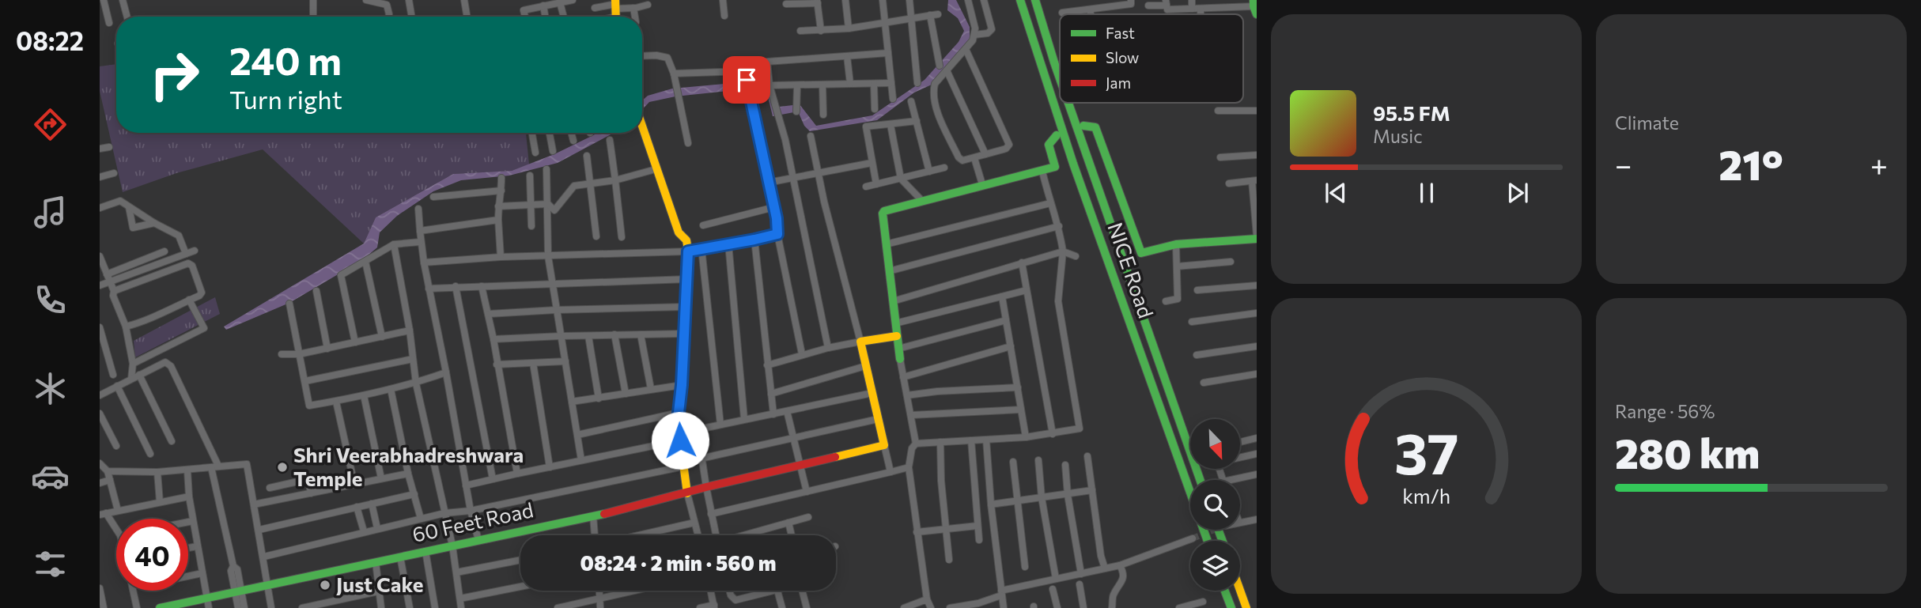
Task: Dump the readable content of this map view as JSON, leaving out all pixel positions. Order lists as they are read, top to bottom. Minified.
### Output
{"streets":{"main road":["NICE Road","60 Feet Road"]},"places":["Shri Veerabhadreshwara Temple","Just Cake"],"legend":["Fast","Slow","Jam"],"north":"bottom right","page":{"tabs":"08:22","tile":["Climate",["Range · 56%","280 km"]],"turn":["240 m","Turn right"],"song":["95.5 FM","Music"],"heat":["−","21°","+"],"limit":"40","trip":"08:24 · 2 min · 560 m","gauge":["37","km/h"]}}
